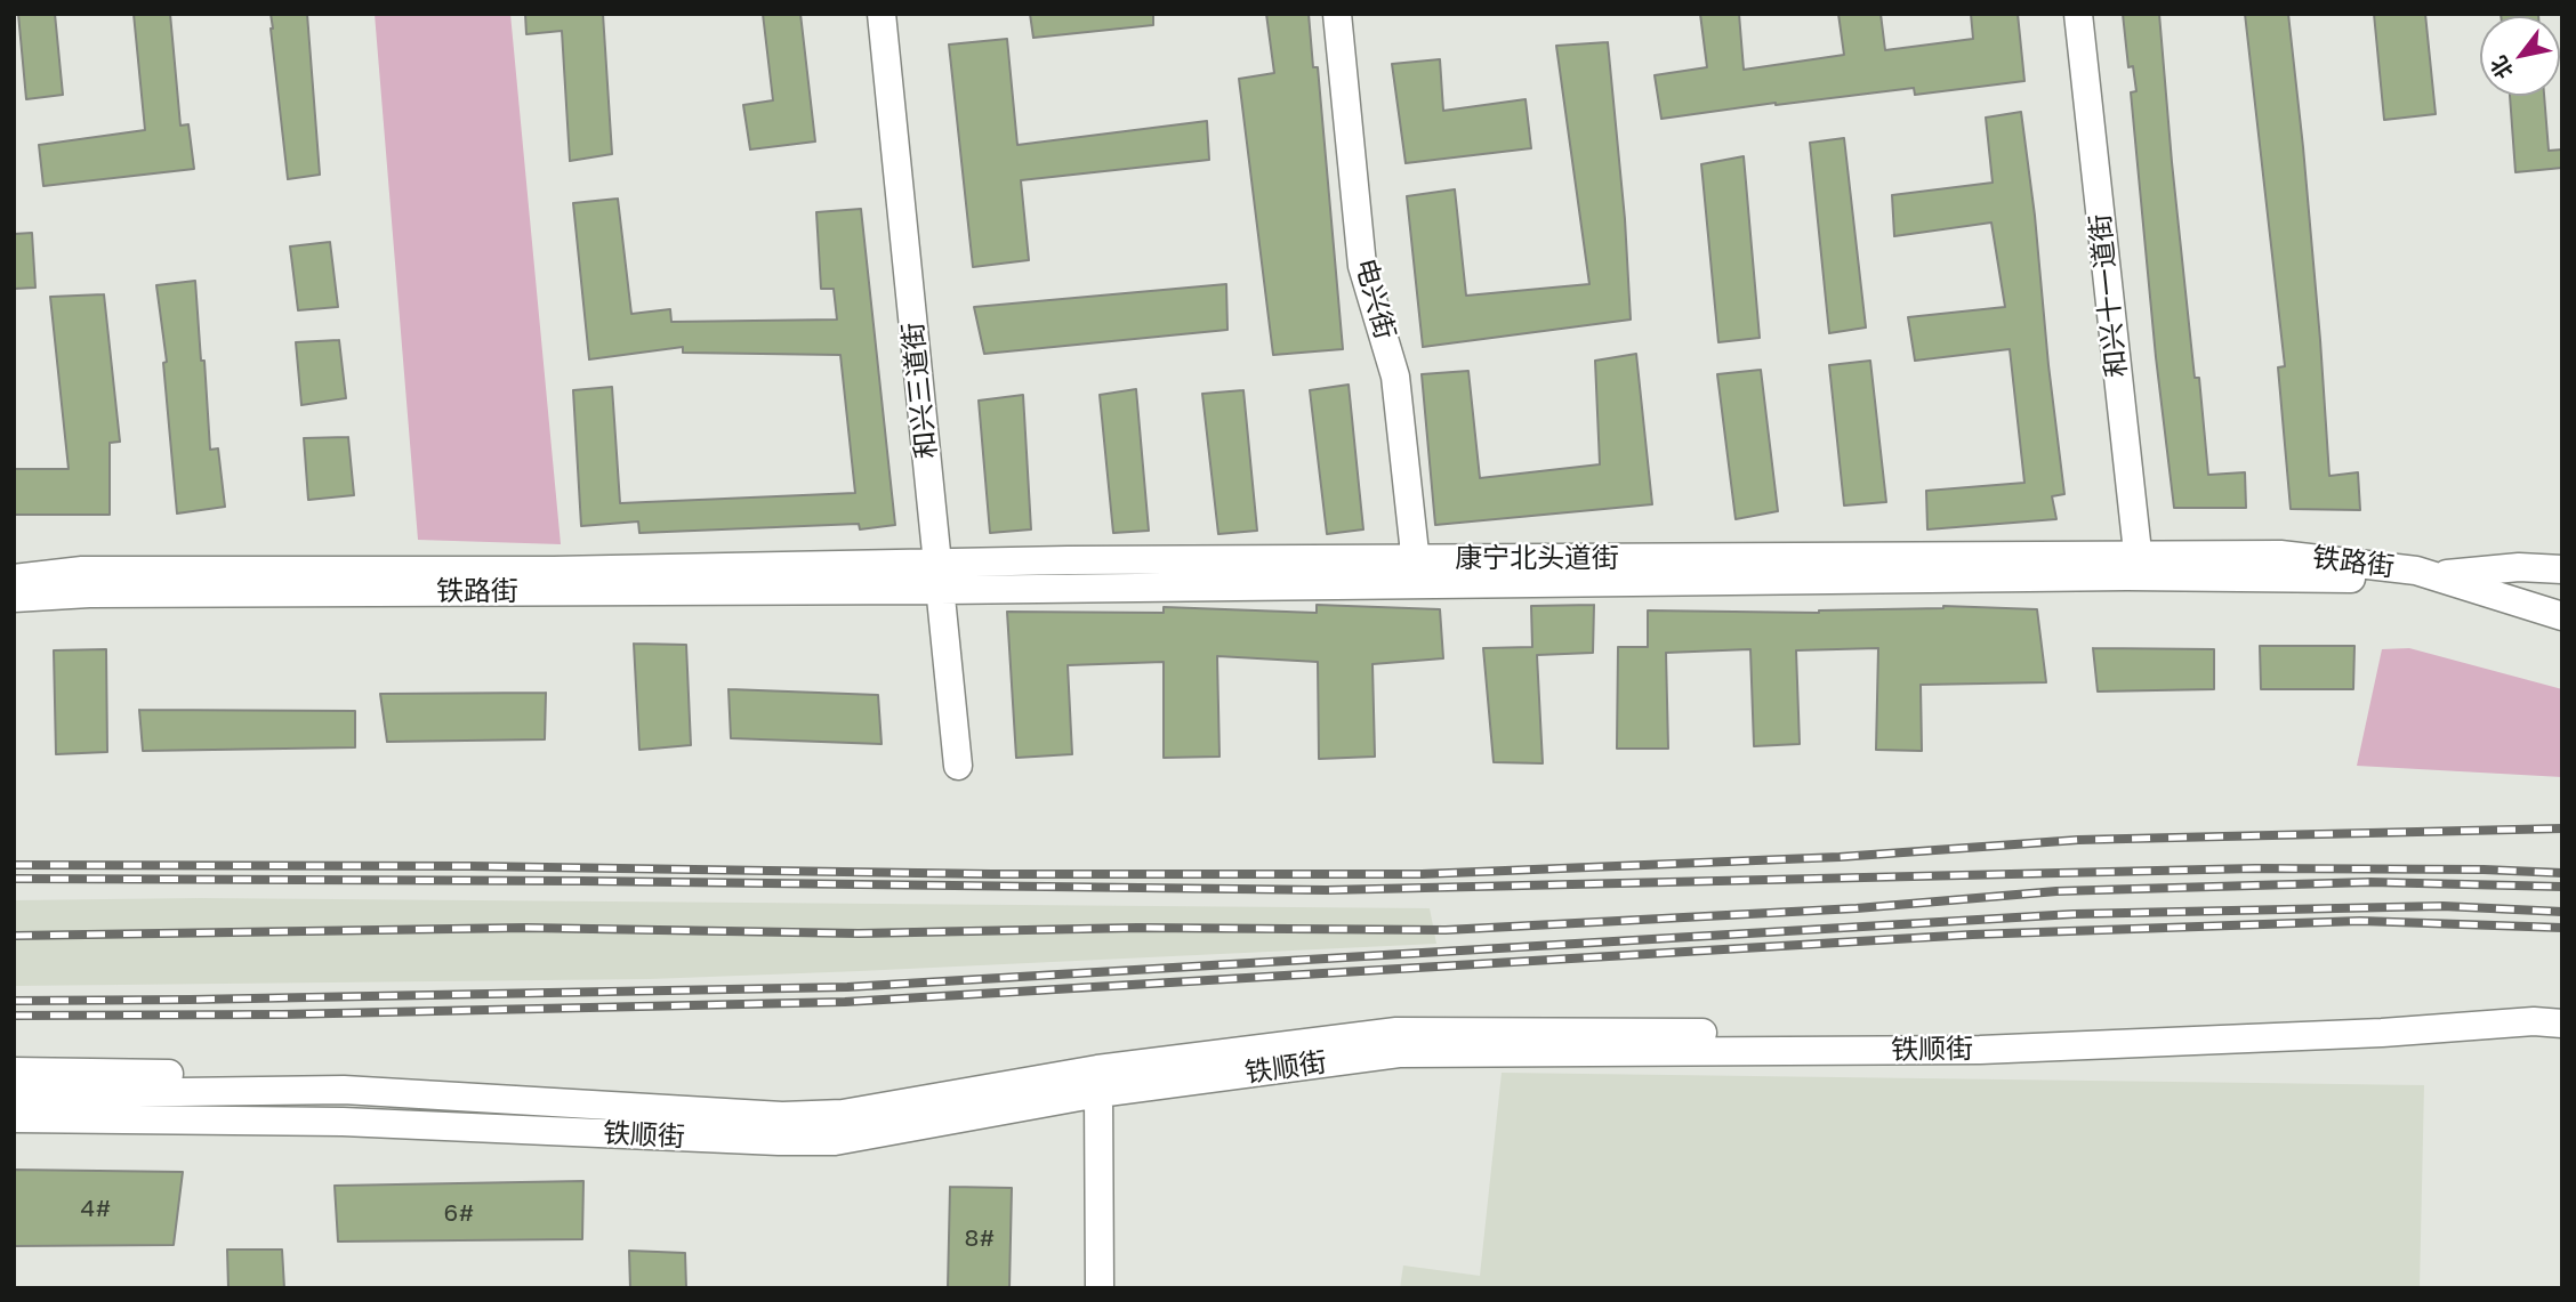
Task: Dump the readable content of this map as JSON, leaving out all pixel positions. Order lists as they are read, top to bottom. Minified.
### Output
{"streets":{"main road":["和兴十一道街","电兴街","和兴三道街","康宁北头道街","铁路街","铁顺街"]},"crossings":[["和兴十一道街","康宁北头道街"],["和兴十一道街","铁路街"],["电兴街","康宁北头道街"],["和兴三道街","康宁北头道街"],["和兴三道街","铁路街"],["康宁北头道街","铁路街"]],"house_numbers":["4#","6#","8#"],"north":"bottom left"}
